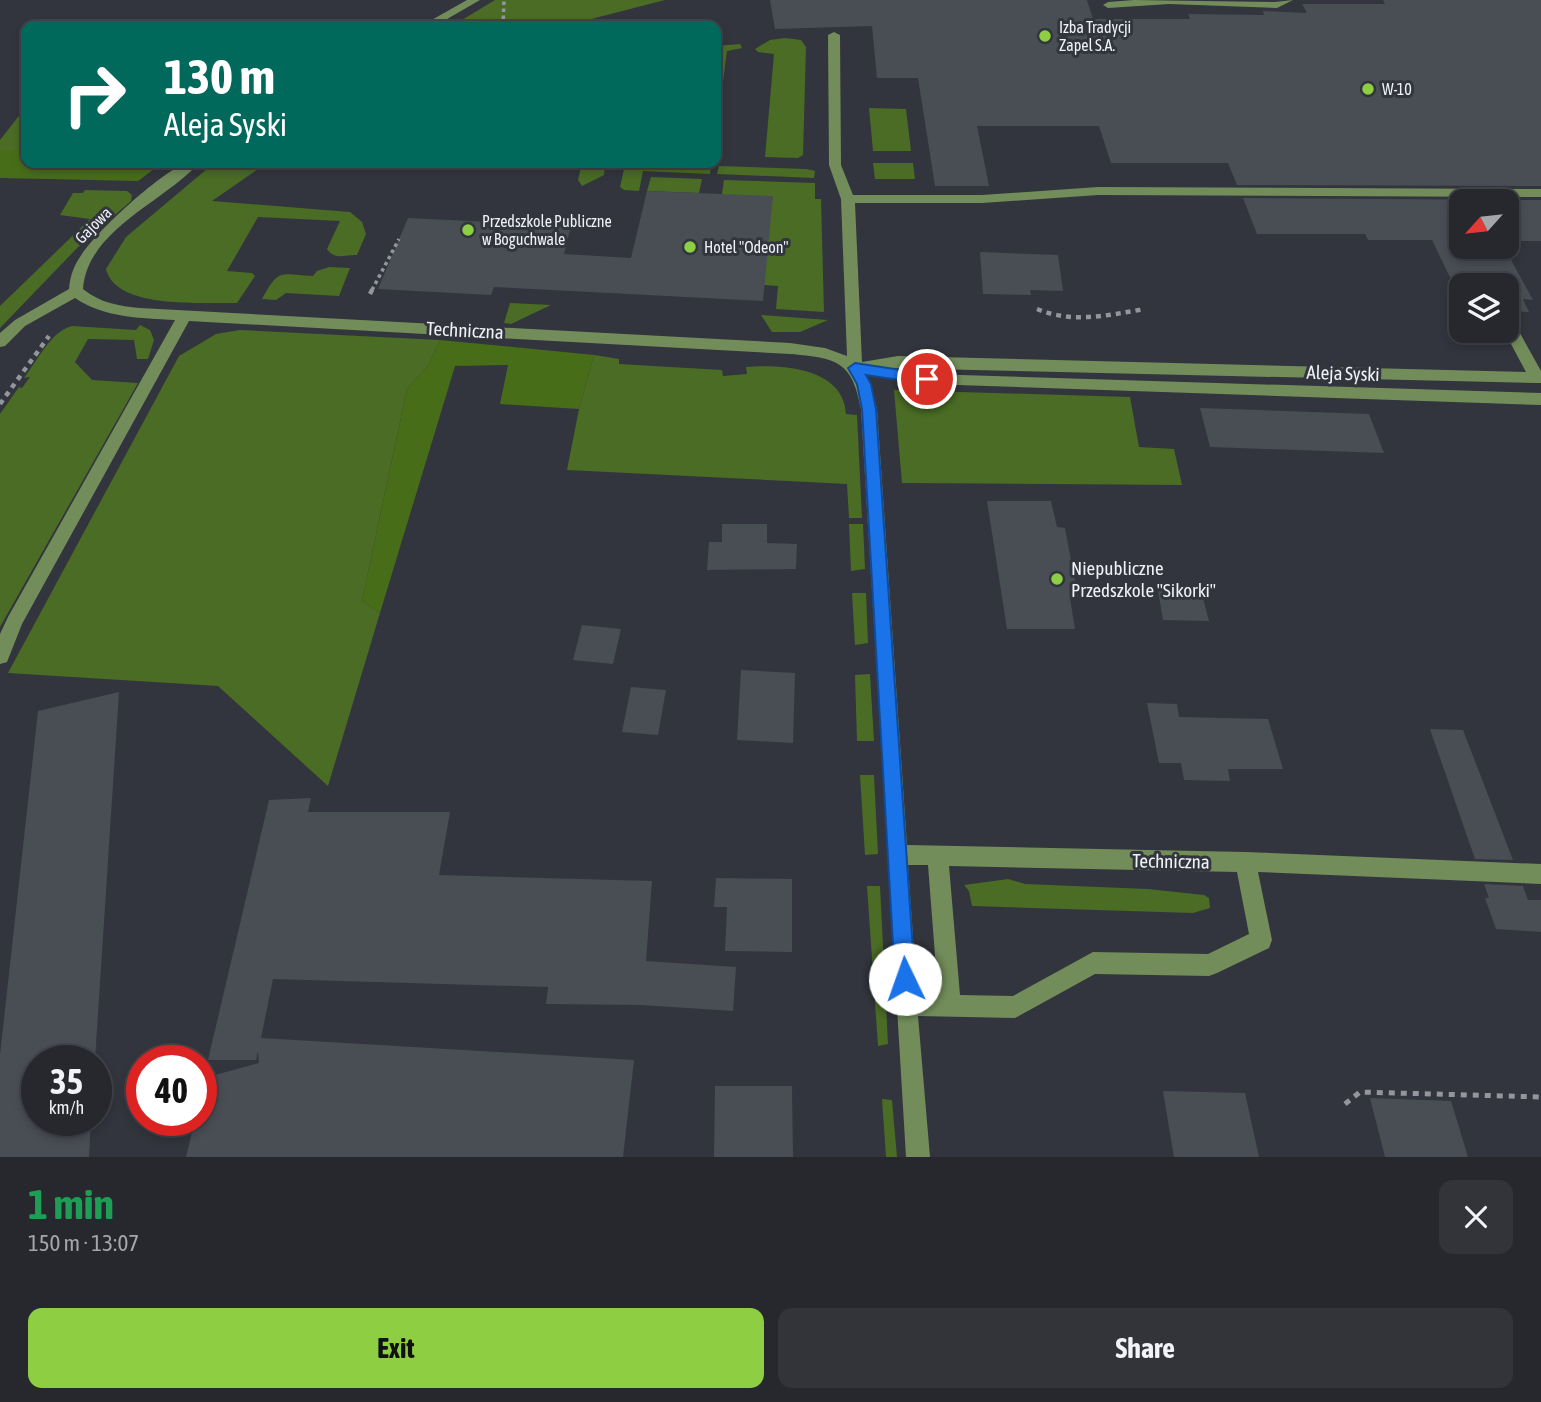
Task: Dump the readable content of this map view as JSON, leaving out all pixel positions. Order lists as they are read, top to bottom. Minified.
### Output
{"streets":{"street":["Gajowa","Techniczna","Aleja Syski"]},"crossings":[["Gajowa","Techniczna"],["Techniczna","Aleja Syski"]],"places":["Izba Tradycji Zapel S.A.","W-10","Przedszkole Publiczne w Boguchwale","Hotel \"Odeon\"","Niepubliczne Przedszkole \"Sikorki\""],"north":"bottom left","page":{"turn":["130 m","Aleja Syski"],"speed":"35 km/h","limit":"40","heading":["1 min","150 m · 13:07"],"buttons":["Exit","Share"]}}
